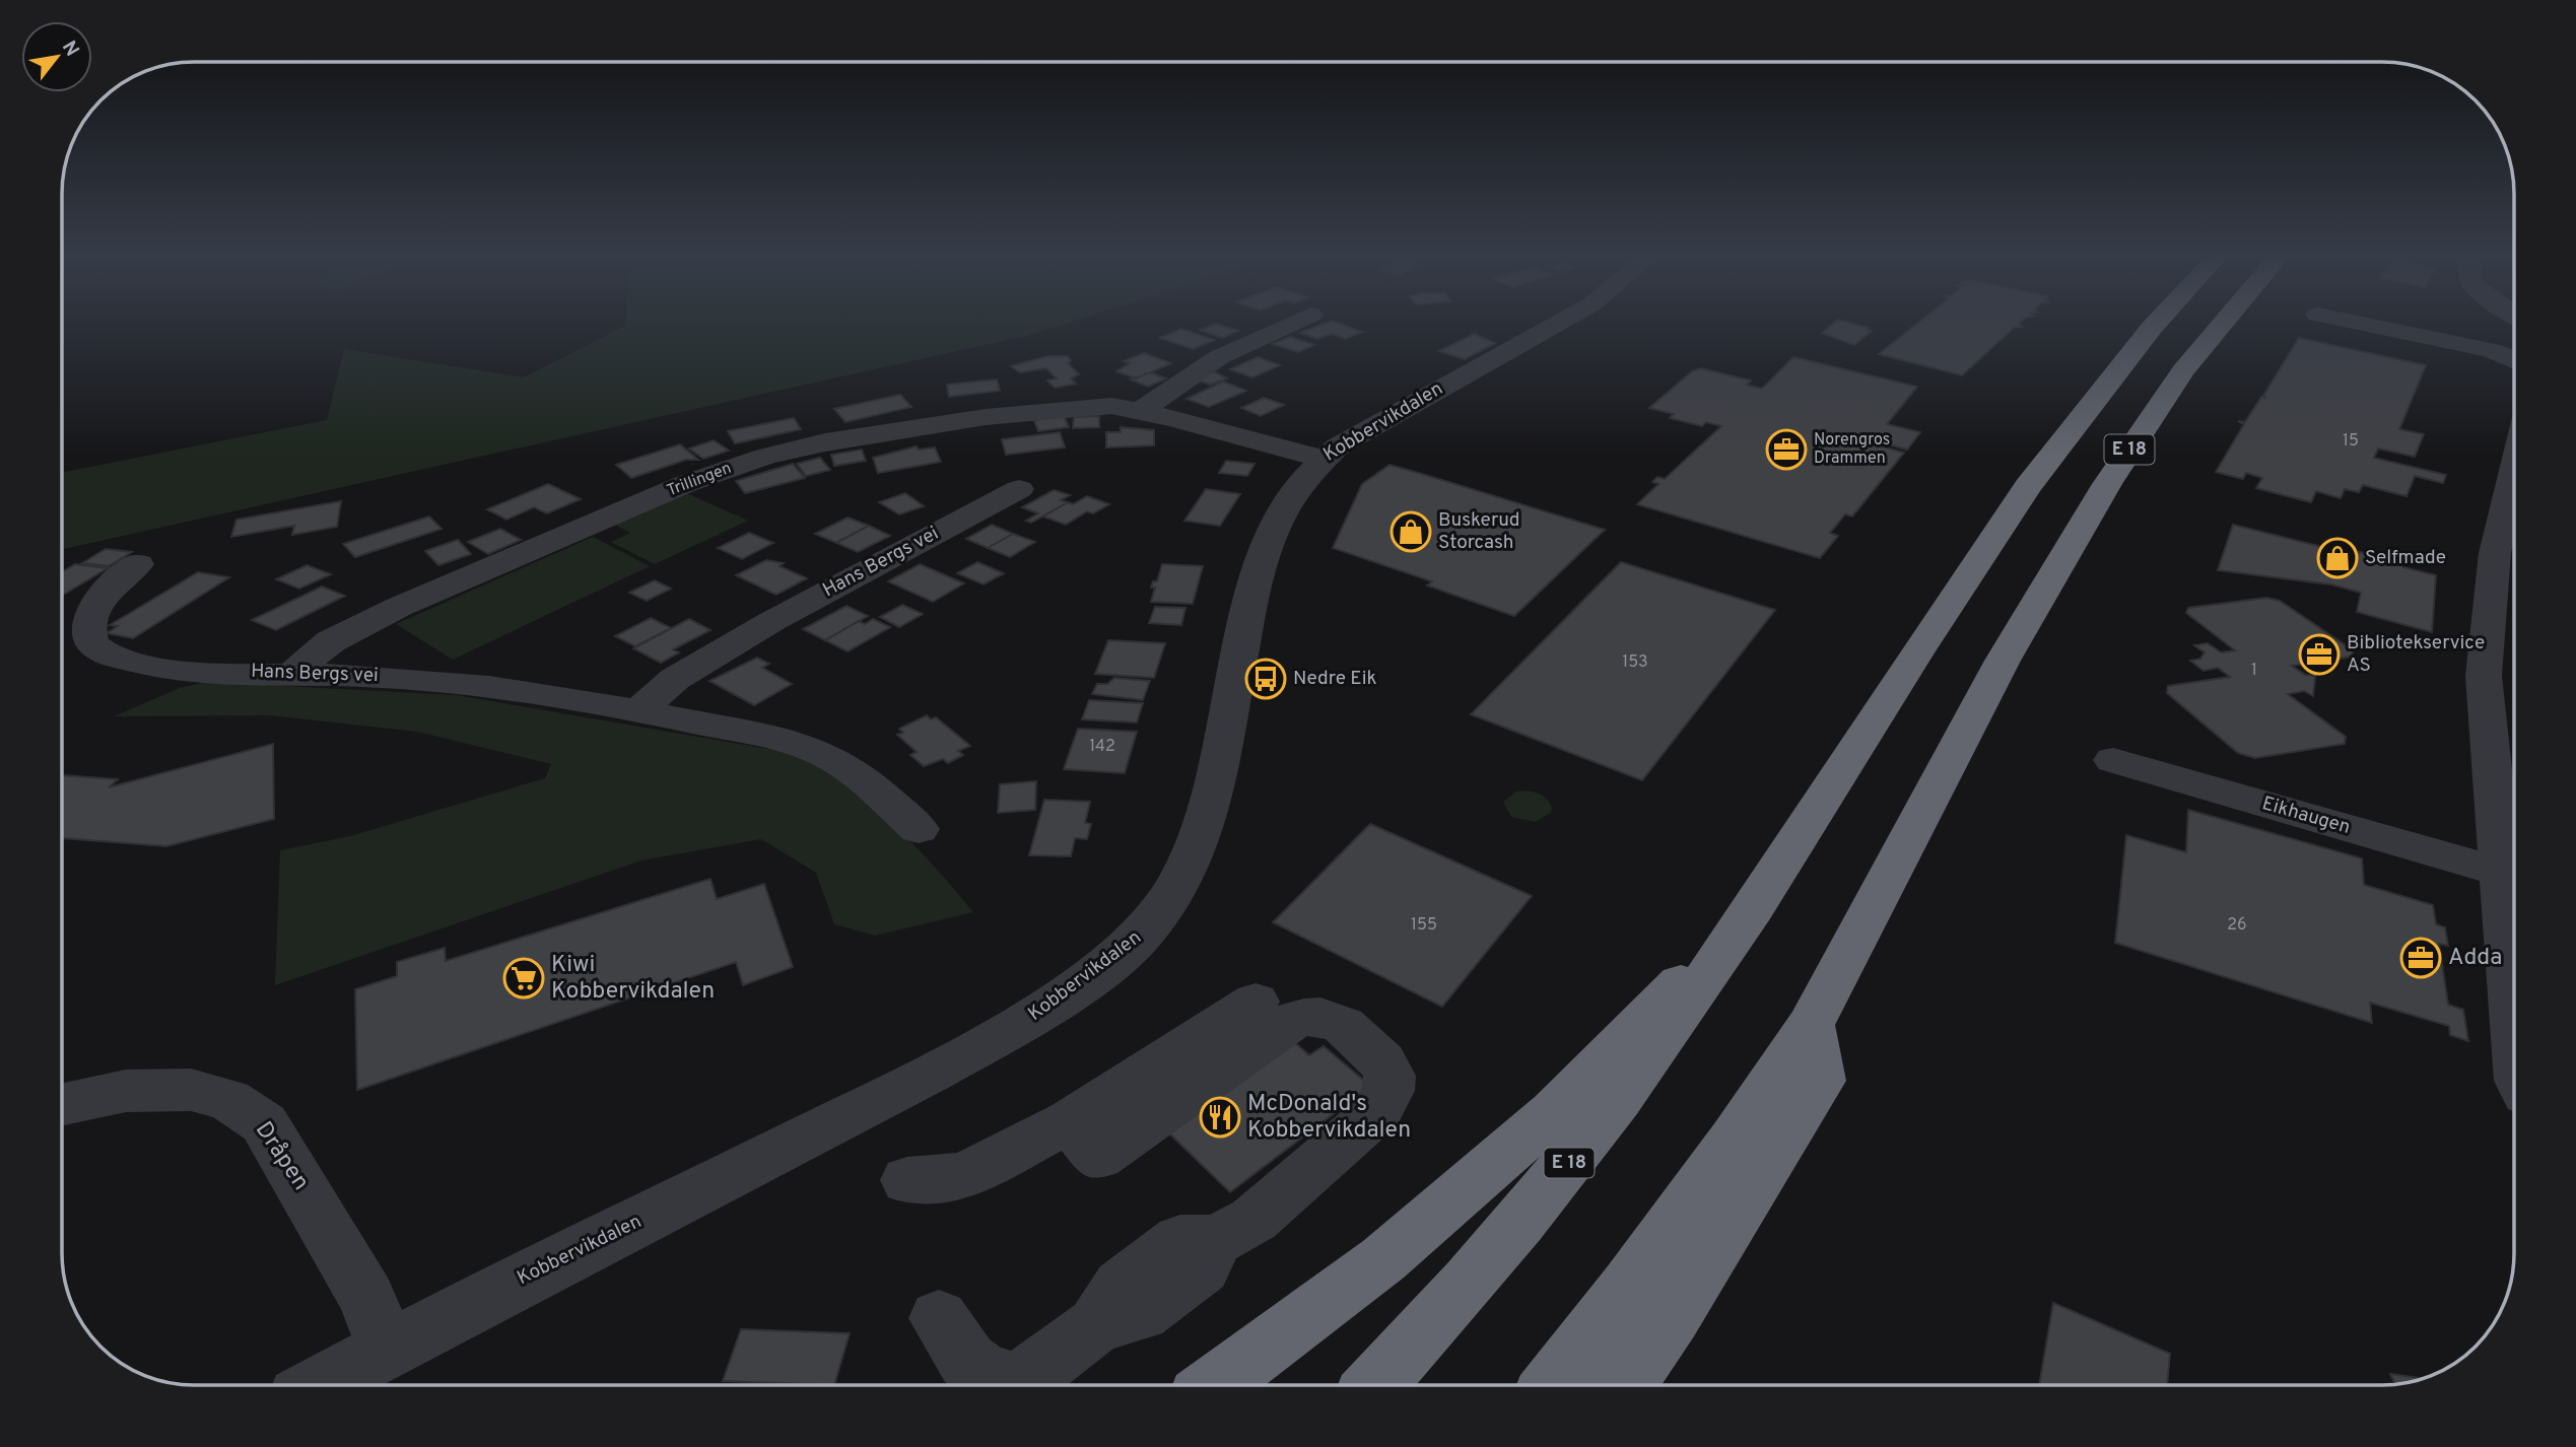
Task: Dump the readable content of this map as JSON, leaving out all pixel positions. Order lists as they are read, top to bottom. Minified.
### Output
{"streets":{"highway":["E 18"],"street":["Kobbervikdalen","Trillingen","Hans Bergs vei","Eikhaugen","Dråpen"]},"crossings":[["Kobbervikdalen","Trillingen"],["Kobbervikdalen","Dråpen"],["Trillingen","Hans Bergs vei"]],"places":{"office":["Norengros Drammen","Bibliotekservice AS","Adda"],"shop":["Buskerud Storcash","Selfmade"],"bus stop":["Nedre Eik"],"supermarket":["Kiwi Kobbervikdalen"],"restaurant":["McDonald's Kobbervikdalen"]},"house_numbers":["15","153","1","142","155","26"],"north":"top right"}
